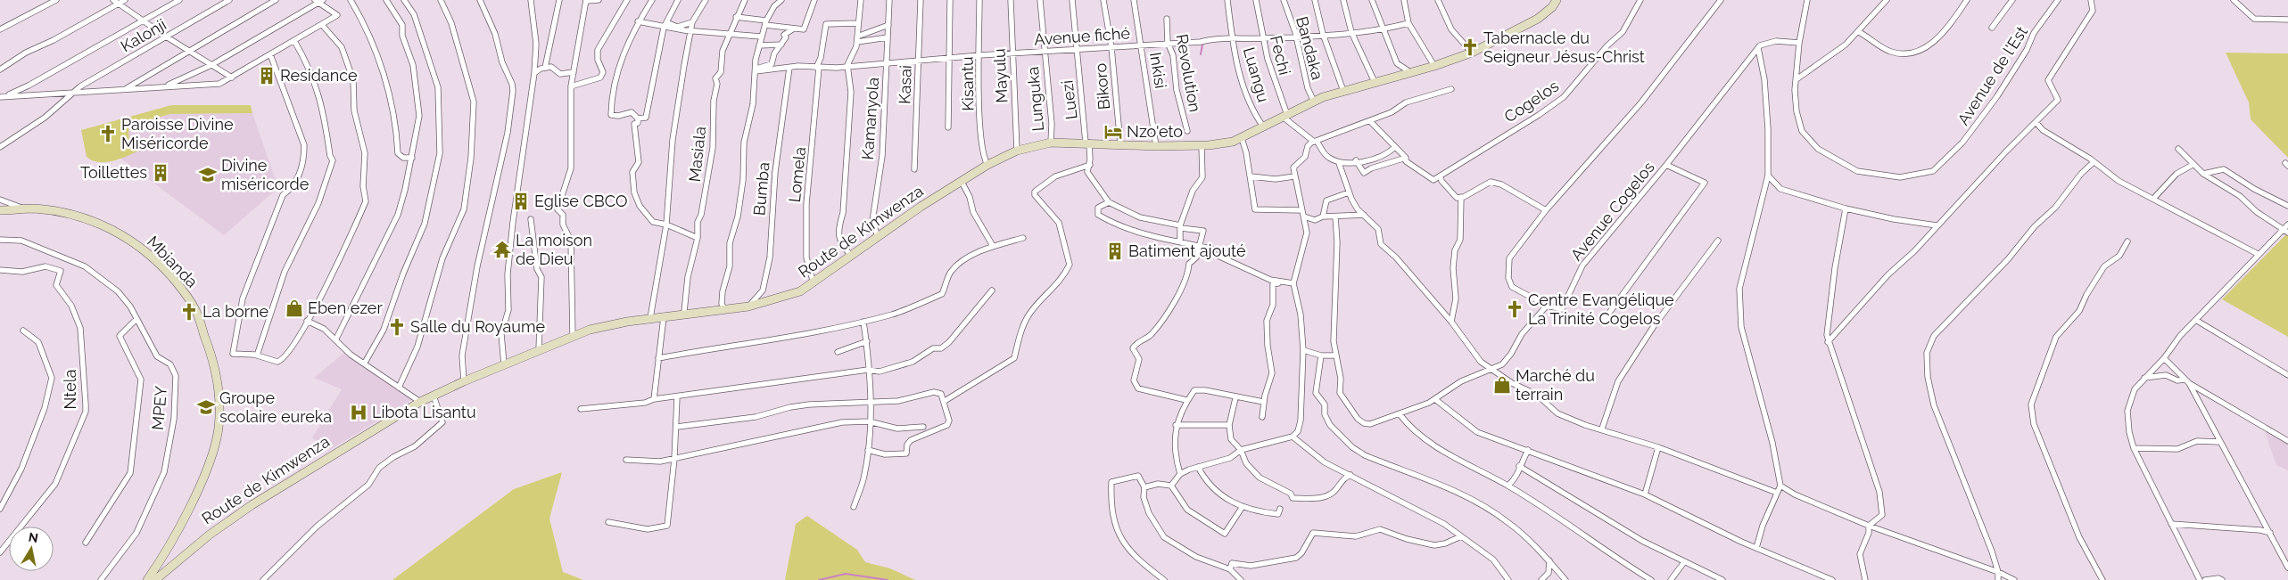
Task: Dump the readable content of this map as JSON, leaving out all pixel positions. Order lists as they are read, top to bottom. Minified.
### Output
{"streets":{"street":["Kalonji","Avenue fiché","Bandaka","Fechi","Inkisi","Revolution","Luangu","Mayulu","Avenue de l'Est","Kisantu","Kasai","Bikoro","Lunguka","Luezi","Cogelos","Kamanyola","Masiala","Lomela","Bumba","Avenue Cogelos","Route de Kimwenza","Mbianda","Ntela","MPEY"]},"crossings":[["Avenue fiché","Bandaka"],["Avenue fiché","Fechi"],["Avenue fiché","Inkisi"],["Avenue fiché","Revolution"],["Avenue fiché","Luangu"],["Avenue fiché","Mayulu"],["Avenue fiché","Kisantu"],["Avenue fiché","Kasai"],["Avenue fiché","Bikoro"],["Avenue fiché","Lunguka"],["Avenue fiché","Luezi"],["Avenue fiché","Kamanyola"],["Avenue fiché","Lomela"],["Avenue fiché","Bumba"],["Bandaka","Route de Kimwenza"],["Fechi","Route de Kimwenza"],["Inkisi","Route de Kimwenza"],["Luangu","Route de Kimwenza"],["Mayulu","Route de Kimwenza"],["Kisantu","Route de Kimwenza"],["Bikoro","Route de Kimwenza"],["Lunguka","Route de Kimwenza"],["Luezi","Route de Kimwenza"],["Kamanyola","Route de Kimwenza"],["Masiala","Route de Kimwenza"],["Lomela","Route de Kimwenza"],["Bumba","Route de Kimwenza"]],"places":{"church":["Tabernacle du Seigneur Jésus-Christ","Paroisse Divine Miséricorde","Centre Evangélique La Trinité Cogelos","La borne","Salle du Royaume"],"building":["Residance","Toillettes","Eglise CBCO","Batiment ajouté"],"hotel":["Nzo'eto"],"school or university":["Divine miséricorde","Groupe scolaire eureka"],"temple":["La moison de Dieu"],"shop":["Eben ezer","Marché du terrain"],"hospital":["Libota Lisantu"]},"north":"top"}
